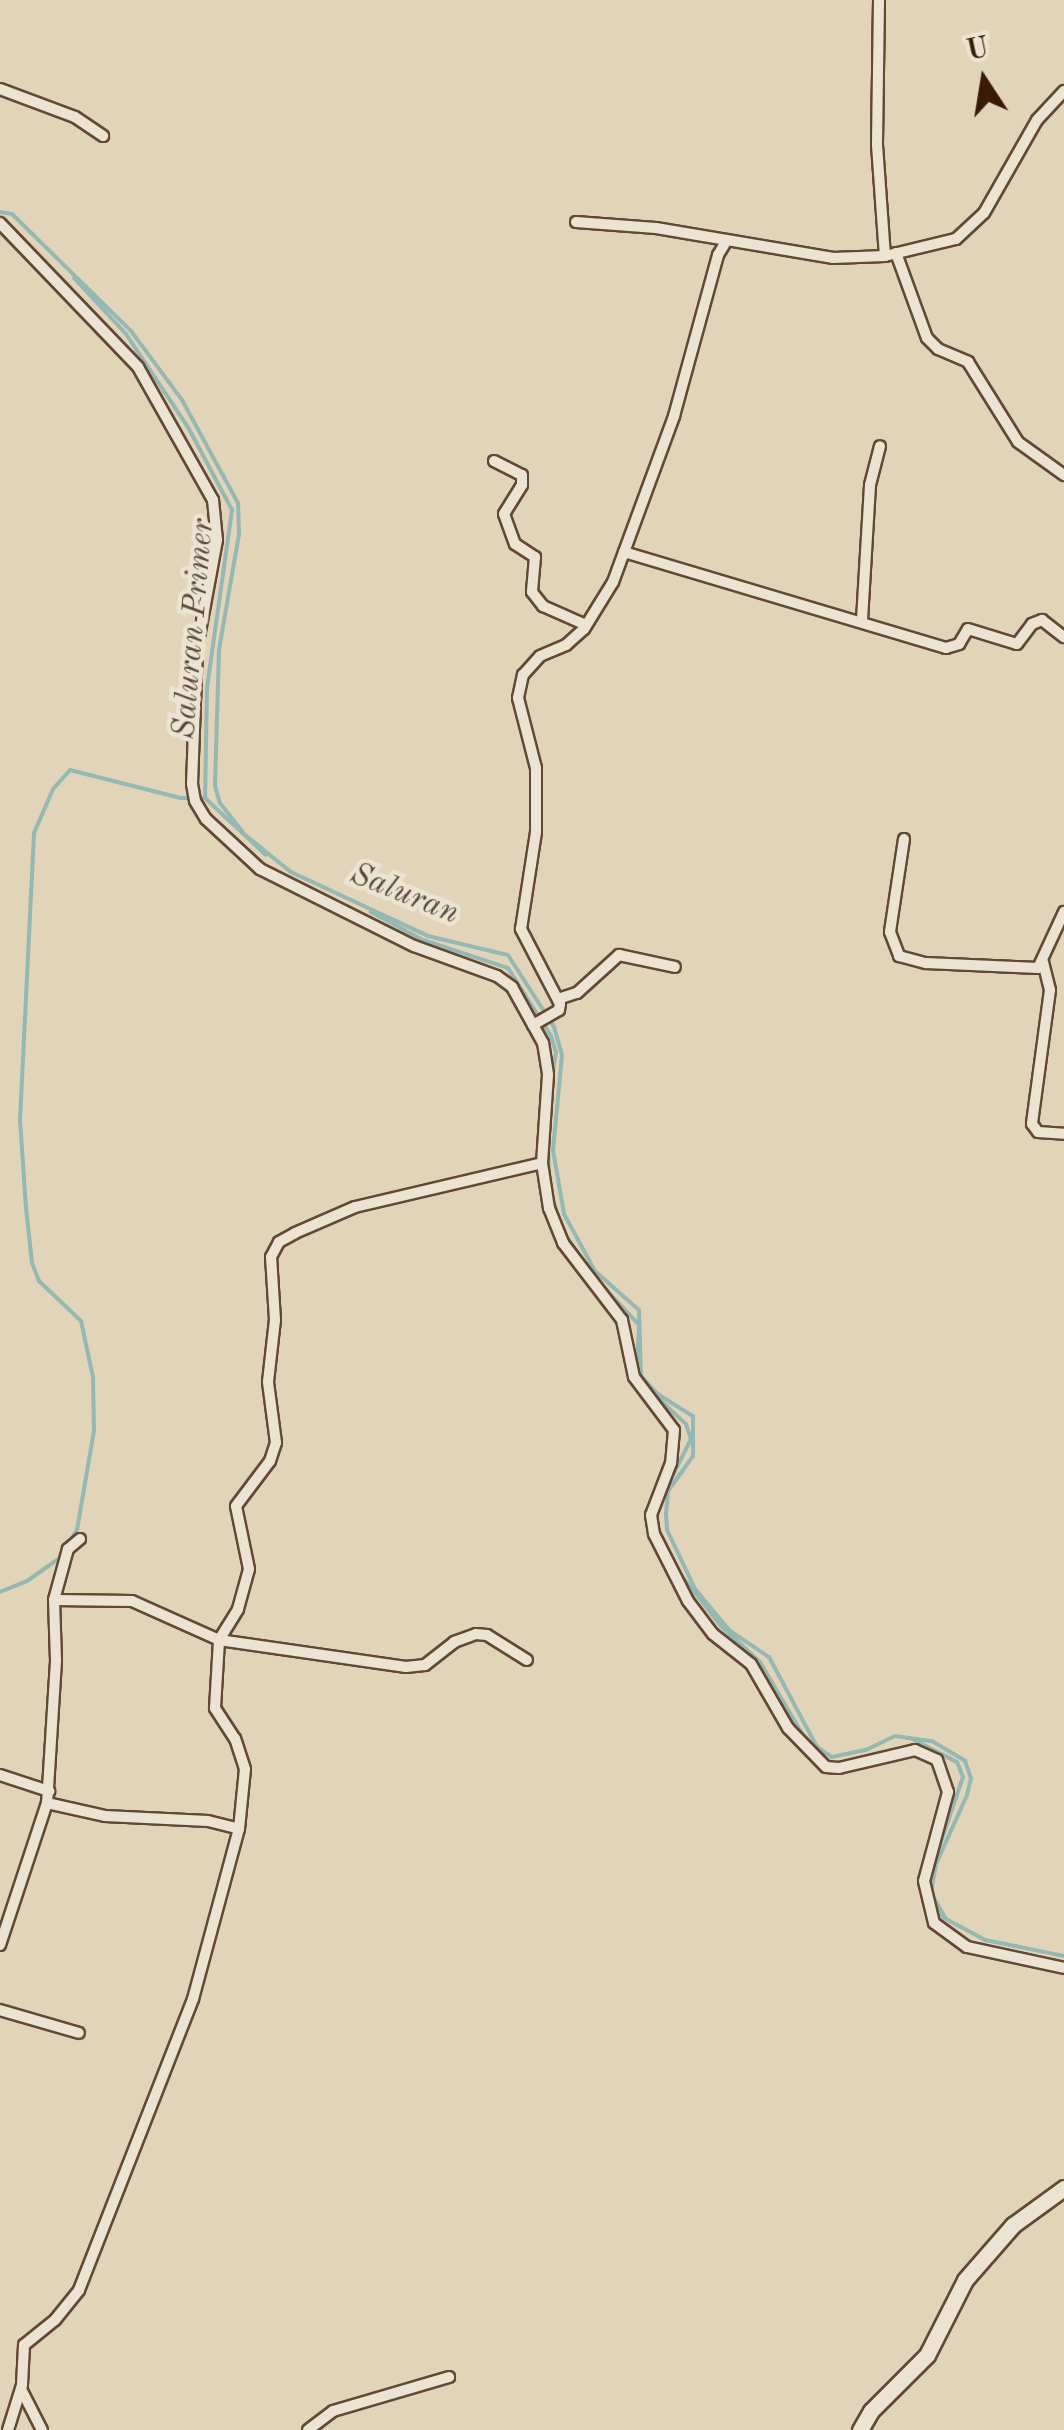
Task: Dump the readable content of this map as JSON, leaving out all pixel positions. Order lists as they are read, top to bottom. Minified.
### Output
{"water":["Saluran Primer","Saluran"],"north":"top"}
